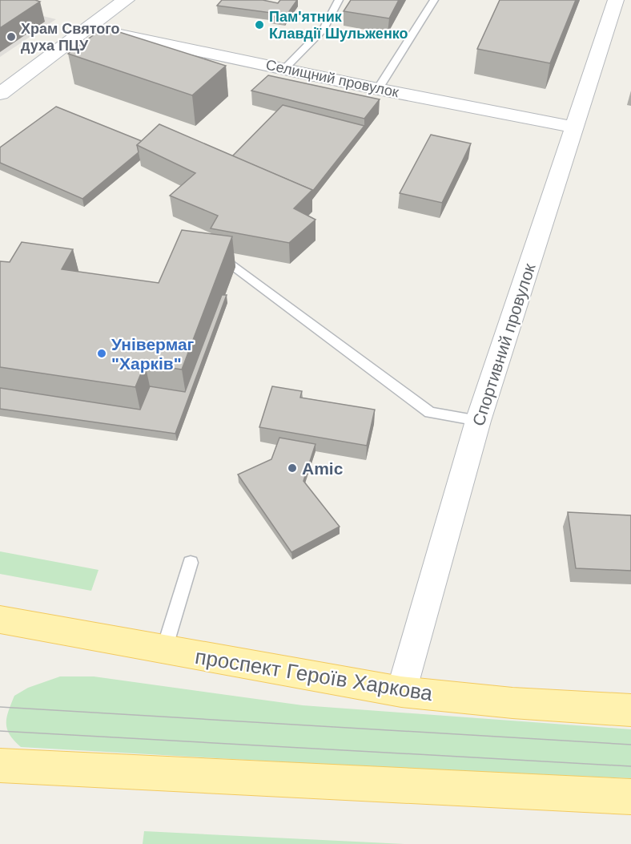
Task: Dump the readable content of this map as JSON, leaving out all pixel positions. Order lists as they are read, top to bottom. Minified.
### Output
{"streets":{"main road":["проспект Героїв Харкова"],"street":["Селищний провулок","Спортивний провулок"]},"crossings":[["Селищний провулок","Спортивний провулок"],["Спортивний провулок","проспект Героїв Харкова"]],"places":["Пам'ятник Клавдії Шульженко","Храм Святого духа ПЦУ","Універмаг \"Харків\"","Amic"]}
